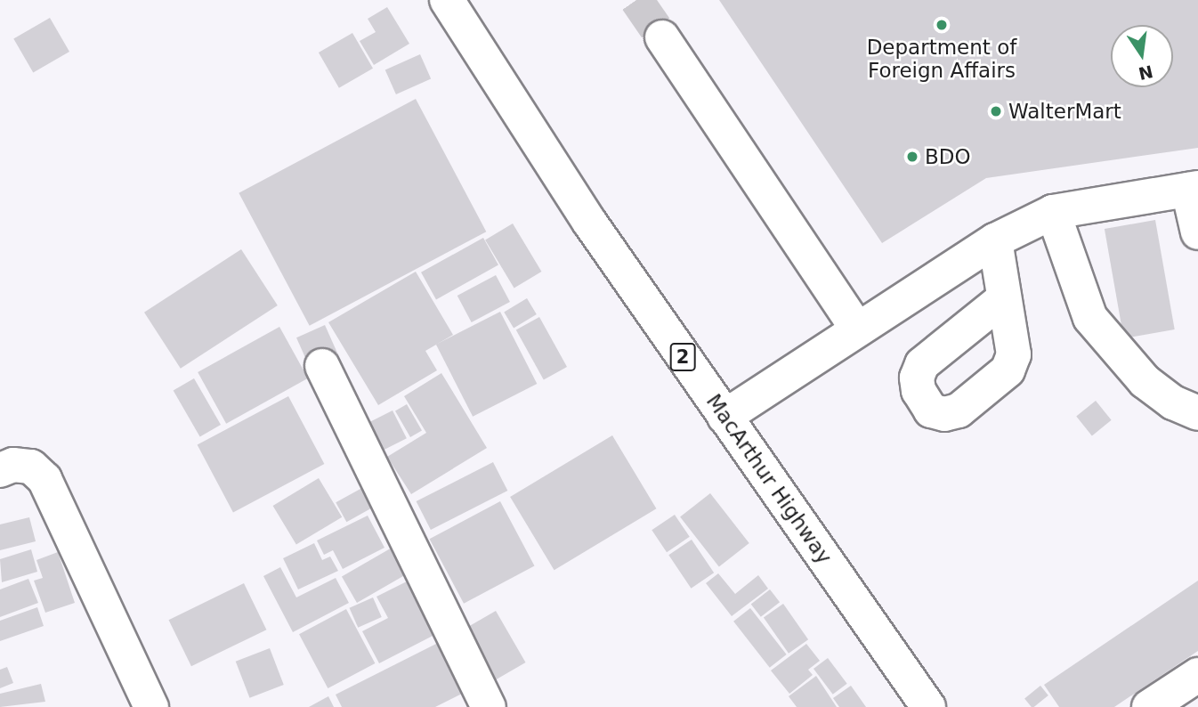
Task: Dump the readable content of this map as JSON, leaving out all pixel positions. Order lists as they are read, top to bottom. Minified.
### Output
{"streets":{"main road":["2","MacArthur Highway"]},"places":["Department of Foreign Affairs","WalterMart","BDO"],"north":"bottom"}
